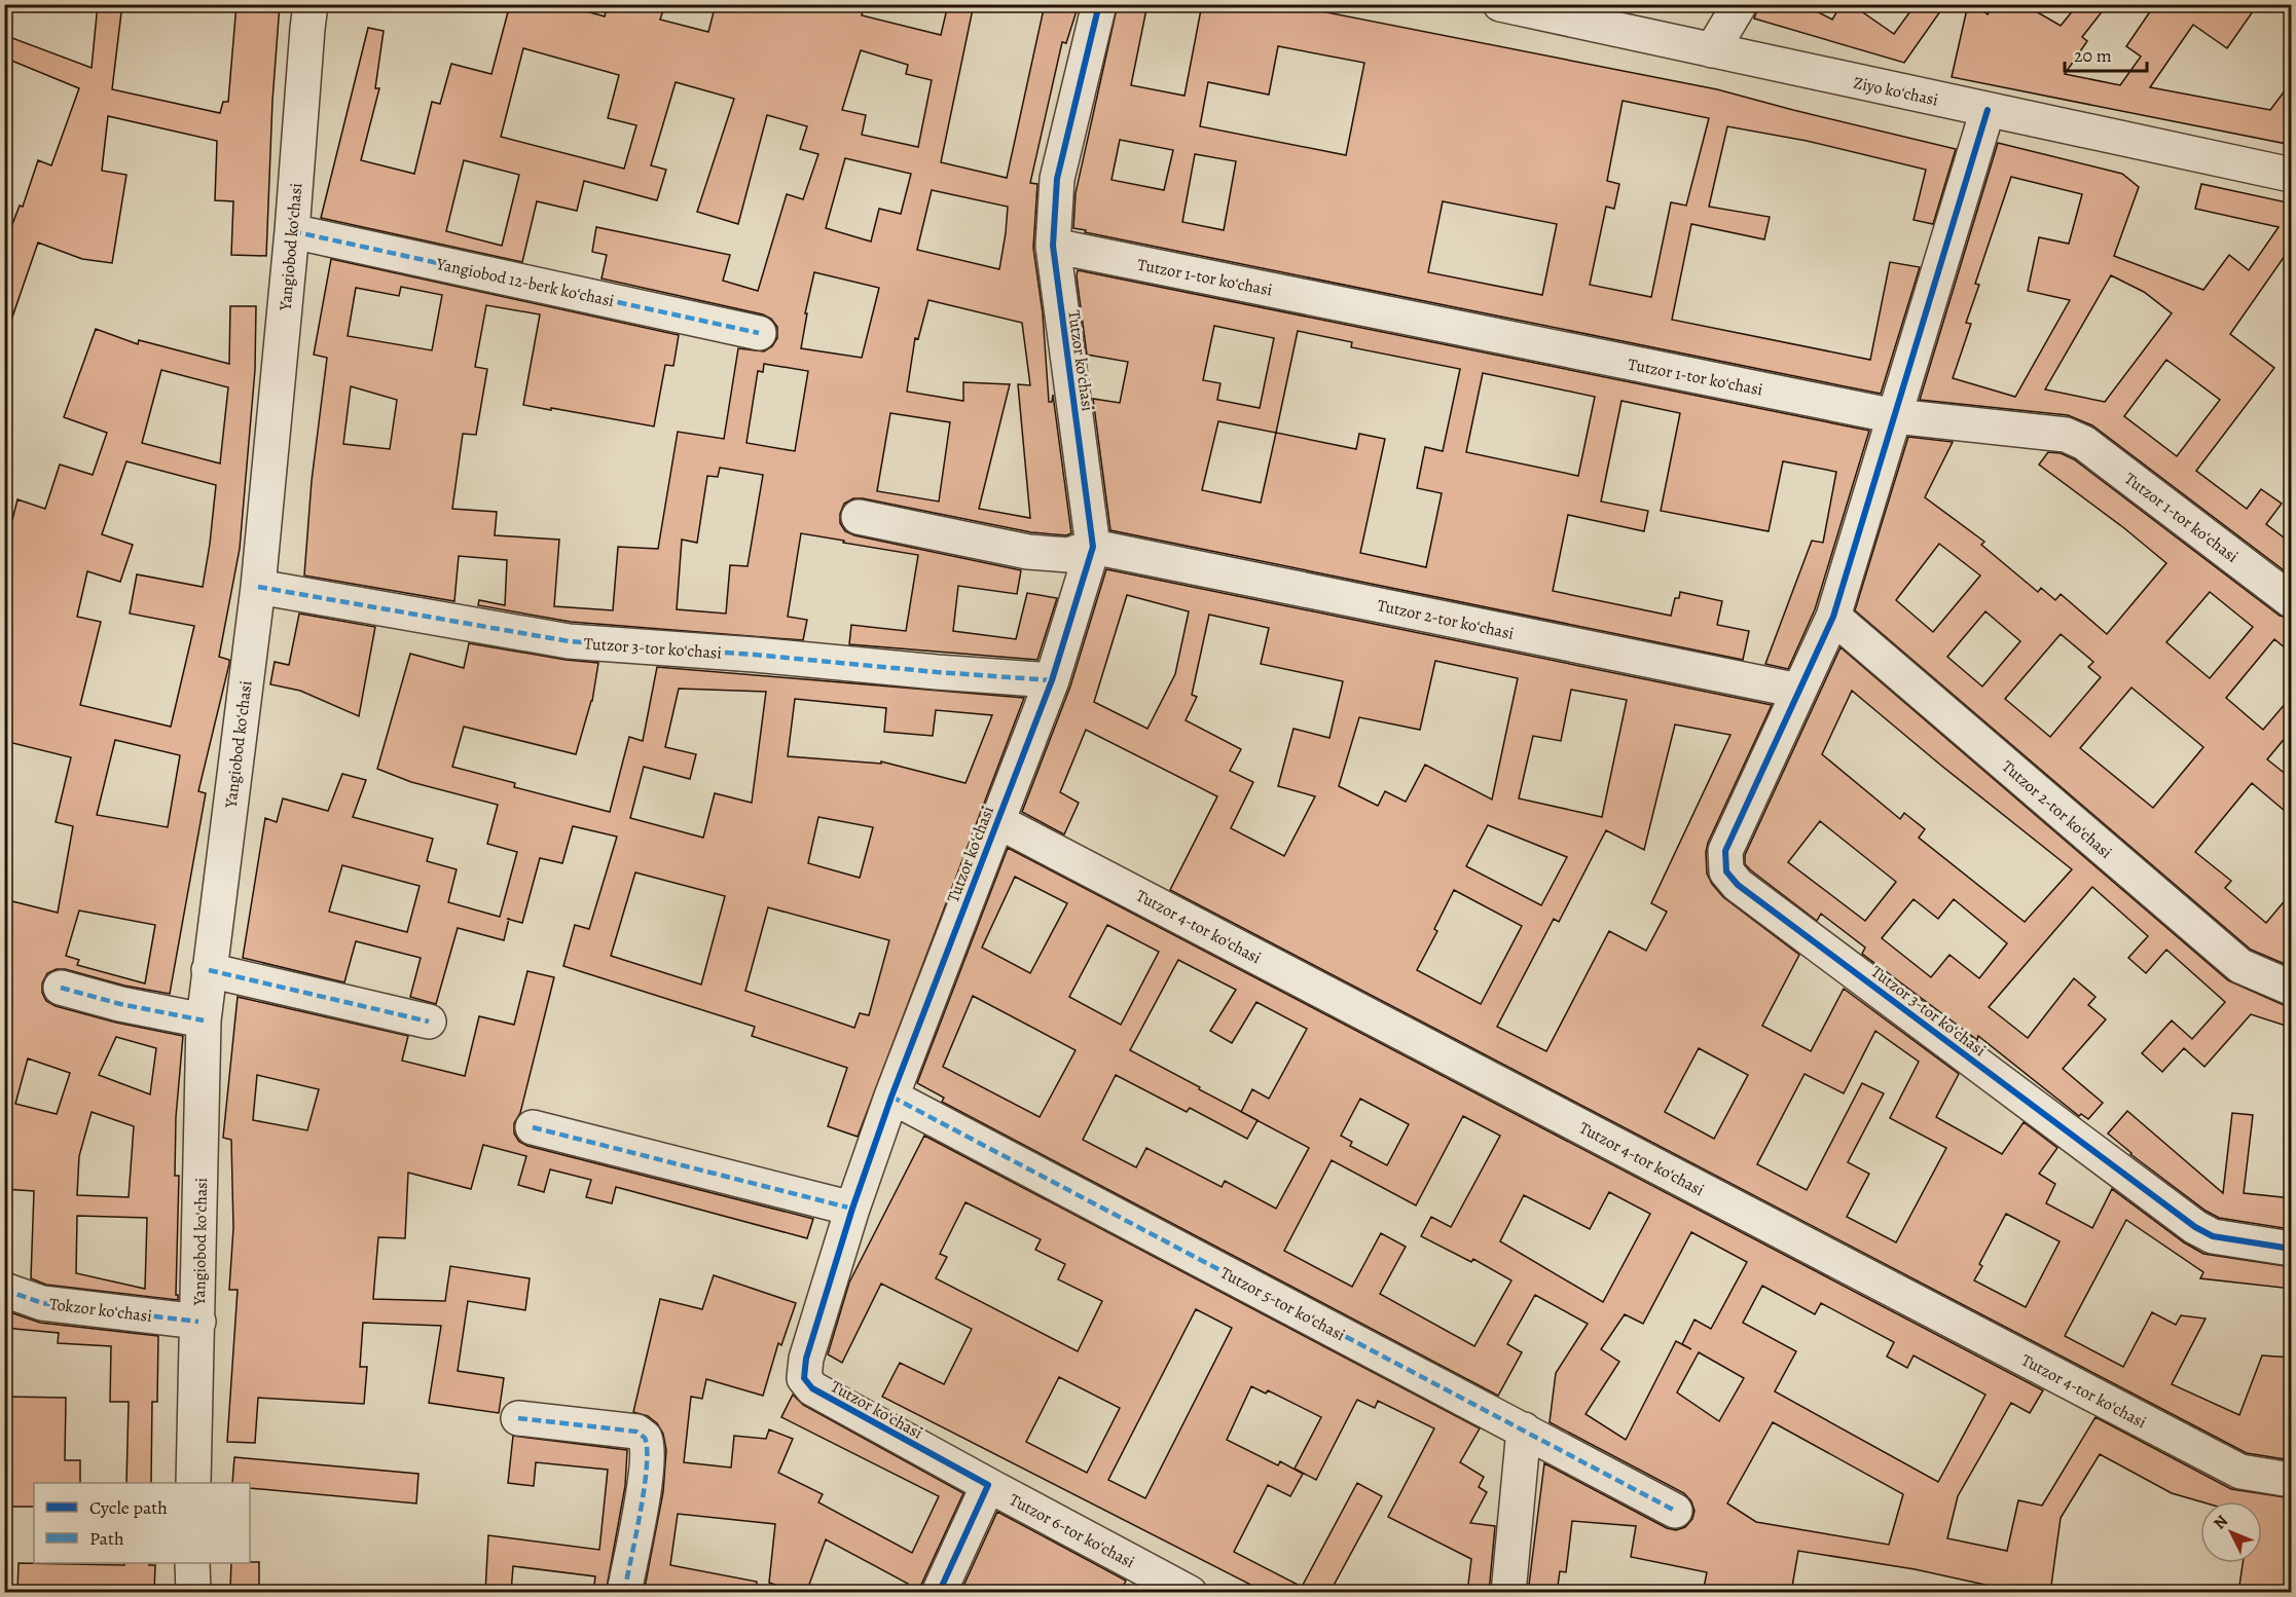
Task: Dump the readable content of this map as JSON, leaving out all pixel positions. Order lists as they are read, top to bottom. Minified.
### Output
{"streets":{"street":["Ziyo koʻchasi","Yangiobod koʻchasi","Tutzor 1-tor koʻchasi","Yangiobod 12-berk koʻchasi","Tutzor koʻchasi","Tutzor 2-tor koʻchasi","Tutzor 3-tor koʻchasi","Tutzor 4-tor koʻchasi","Tutzor 5-tor koʻchasi","Tokzor koʻchasi","Tutzor 6-tor koʻchasi"]},"crossings":[["Ziyo koʻchasi","Tutzor 3-tor koʻchasi"],["Yangiobod koʻchasi","Yangiobod 12-berk koʻchasi"],["Yangiobod koʻchasi","Tutzor 3-tor koʻchasi"],["Yangiobod koʻchasi","Tokzor koʻchasi"],["Tutzor 1-tor koʻchasi","Tutzor koʻchasi"],["Tutzor 1-tor koʻchasi","Tutzor 3-tor koʻchasi"],["Tutzor koʻchasi","Tutzor 2-tor koʻchasi"],["Tutzor koʻchasi","Tutzor 3-tor koʻchasi"],["Tutzor koʻchasi","Tutzor 4-tor koʻchasi"],["Tutzor koʻchasi","Tutzor 5-tor koʻchasi"],["Tutzor koʻchasi","Tutzor 6-tor koʻchasi"],["Tutzor 2-tor koʻchasi","Tutzor 3-tor koʻchasi"]],"legend":["Cycle path","Path"],"scale_bar":"20 m","north":"top left"}
